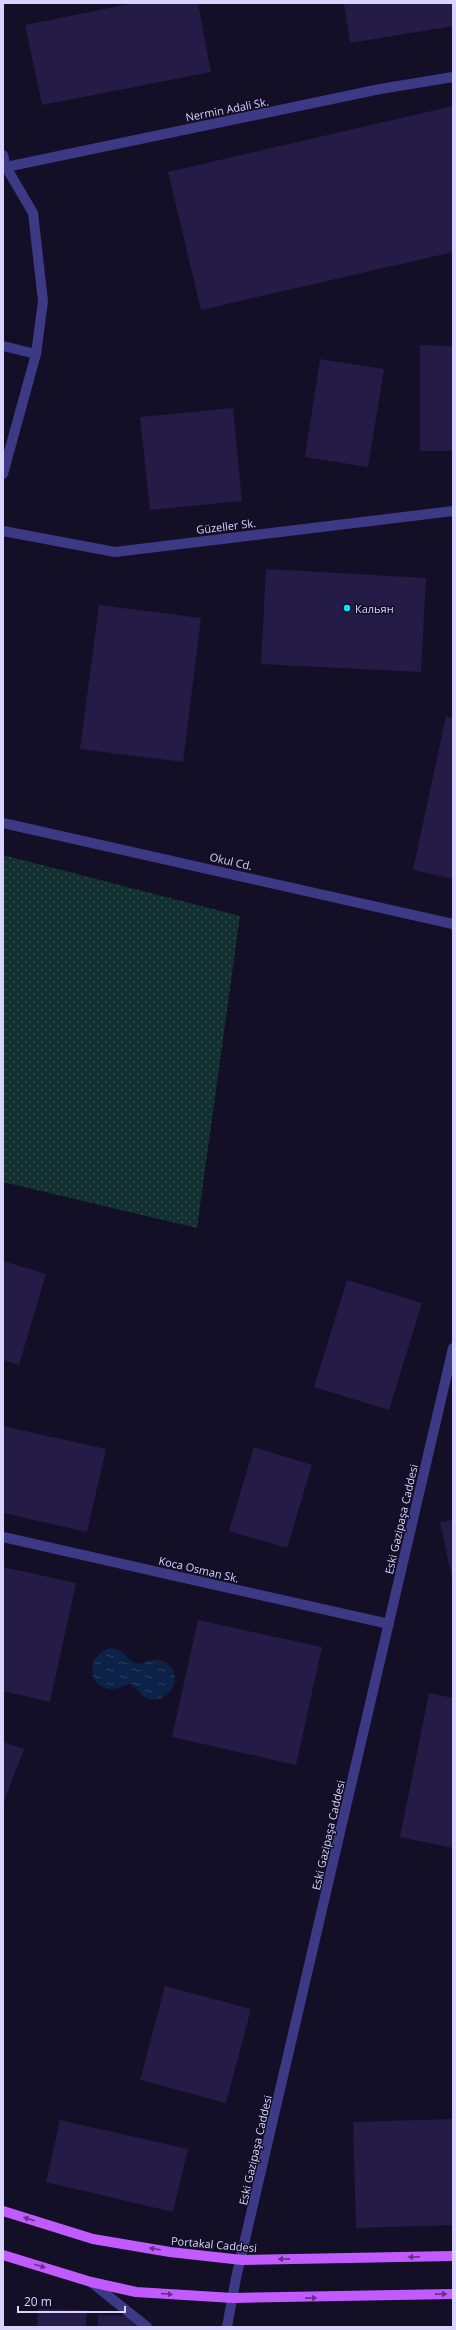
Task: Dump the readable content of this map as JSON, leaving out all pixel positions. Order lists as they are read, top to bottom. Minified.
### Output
{"streets":{"main road":["Portakal Caddesi"],"street":["Nermin Adali Sk.","Güzeller Sk.","Okul Cd.","Eski Gazipaşa Caddesi","Koca Osman Sk."]},"crossings":[["Eski Gazipaşa Caddesi","Koca Osman Sk."],["Eski Gazipaşa Caddesi","Portakal Caddesi"]],"places":["Кальян"],"scale_bar":"20 m"}
